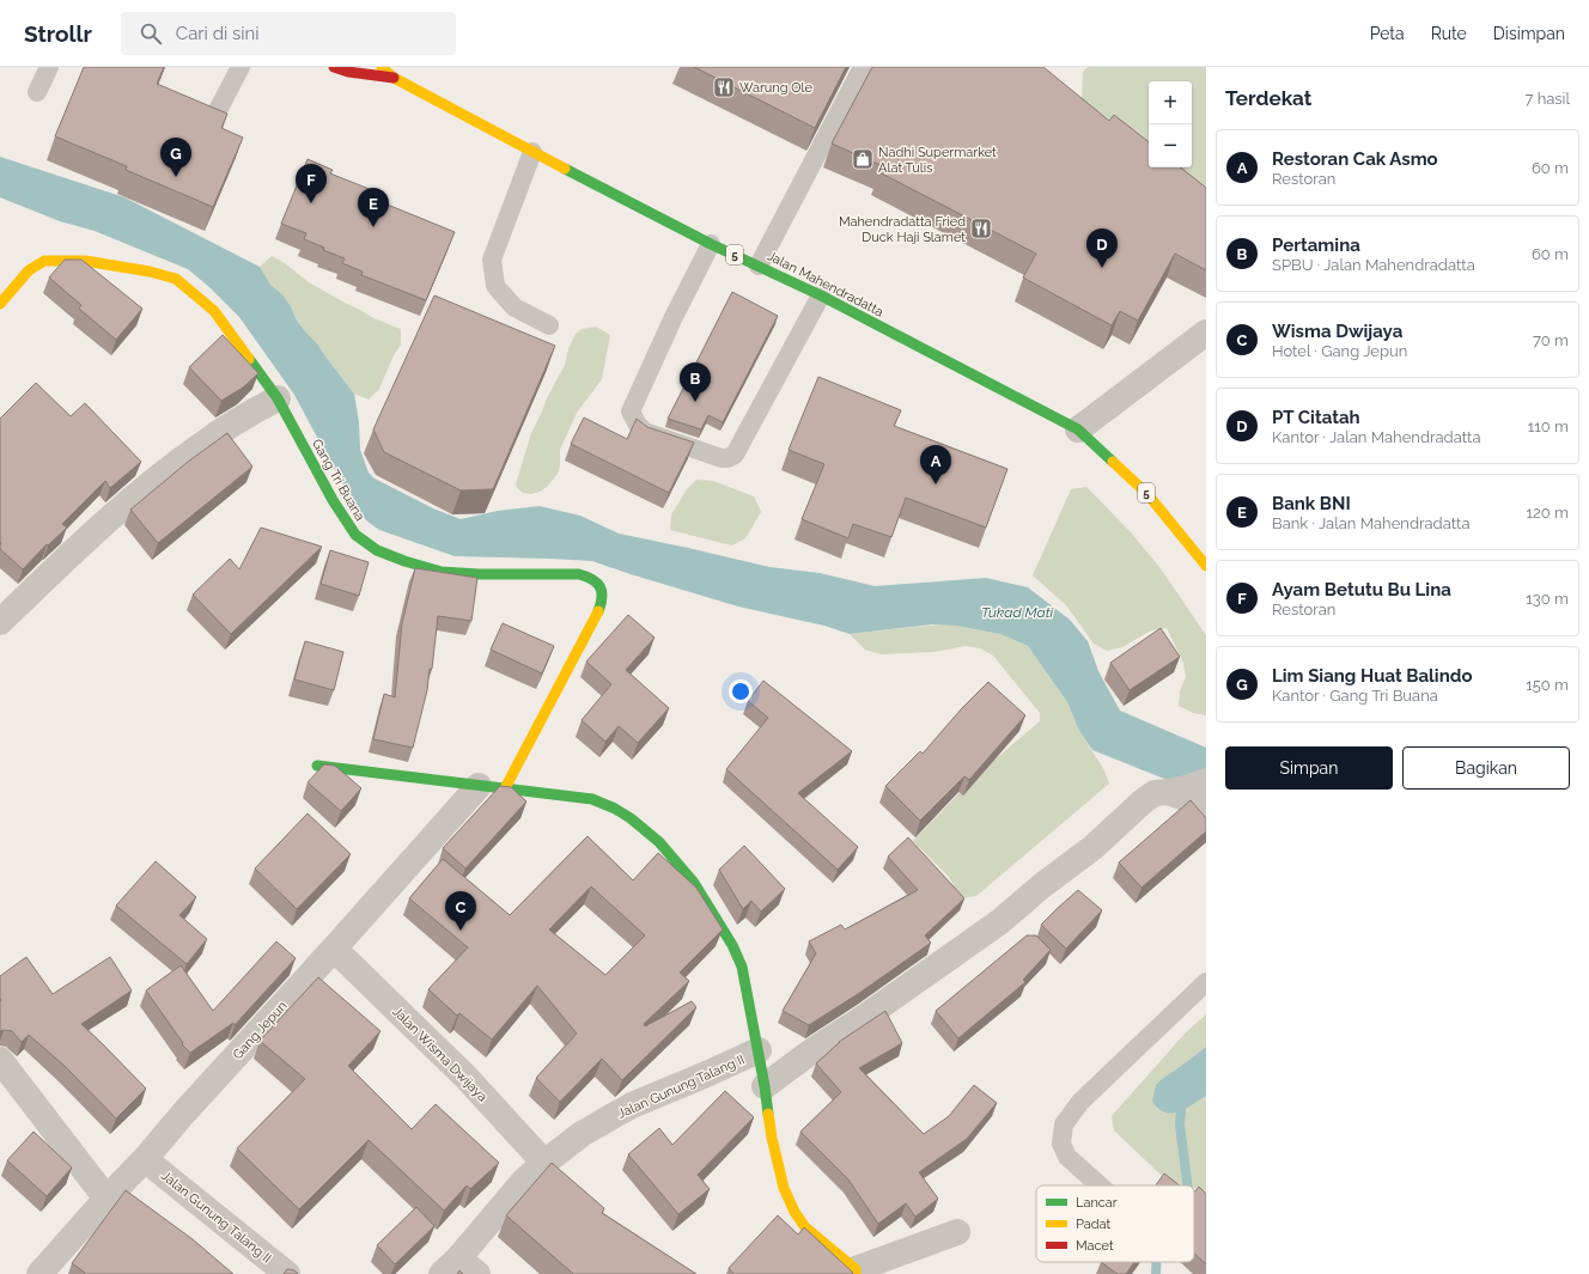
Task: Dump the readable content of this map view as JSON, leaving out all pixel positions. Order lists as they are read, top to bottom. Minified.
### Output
{"streets":{"main road":["5","Jalan Mahendradatta","Gang Tri Buana"],"street":["Gang Jepun","Jalan Wisma Dwijaya","Jalan Gunung Talang II"]},"crossings":[["Gang Jepun","Jalan Wisma Dwijaya"],["Gang Jepun","Jalan Gunung Talang II"],["Jalan Wisma Dwijaya","Jalan Gunung Talang II"]],"water":["Tukad Mati"],"places":{"restaurant":["Warung Ole","Mahendradatta Fried Duck Haji Slamet"],"shop":["Nadhi Supermarket Alat Tulis"]},"legend":["Lancar","Padat","Macet"],"page":{"header":"Strollr","search":"Cari di sini","nav":["Peta","Rute","Disimpan"],"heading":["Terdekat","7 hasil"],"map_buttons":["+","−"],"list":[{"mark":"A","name":"Restoran Cak Asmo","note":"Restoran","value":"60 m"},{"mark":"B","name":"Pertamina","note":"SPBU · Jalan Mahendradatta","value":"60 m"},{"mark":"C","name":"Wisma Dwijaya","note":"Hotel · Gang Jepun","value":"70 m"},{"mark":"D","name":"PT Citatah","note":"Kantor · Jalan Mahendradatta","value":"110 m"},{"mark":"E","name":"Bank BNI","note":"Bank · Jalan Mahendradatta","value":"120 m"},{"mark":"F","name":"Ayam Betutu Bu Lina","note":"Restoran","value":"130 m"},{"mark":"G","name":"Lim Siang Huat Balindo","note":"Kantor · Gang Tri Buana","value":"150 m"}],"pins":["G","F","E","D","B","A","C"],"buttons":["Simpan","Bagikan"]}}
